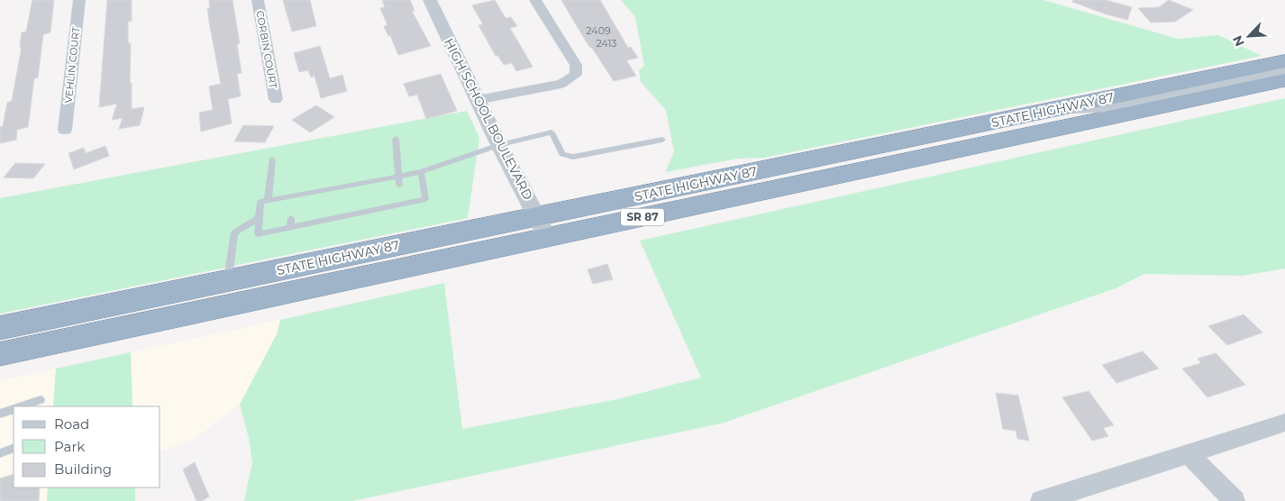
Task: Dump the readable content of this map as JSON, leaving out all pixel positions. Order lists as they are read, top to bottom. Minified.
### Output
{"streets":{"highway":["STATE HIGHWAY 87","SR 87"],"street":["CORBIN COURT","VEHLIN COURT","HIGH SCHOOL BOULEVARD"]},"crossings":[["STATE HIGHWAY 87","HIGH SCHOOL BOULEVARD"],["STATE HIGHWAY 87","SR 87"],["HIGH SCHOOL BOULEVARD","SR 87"]],"house_numbers":["2409","2413"],"legend":["Road","Park","Building"],"north":"bottom left"}
